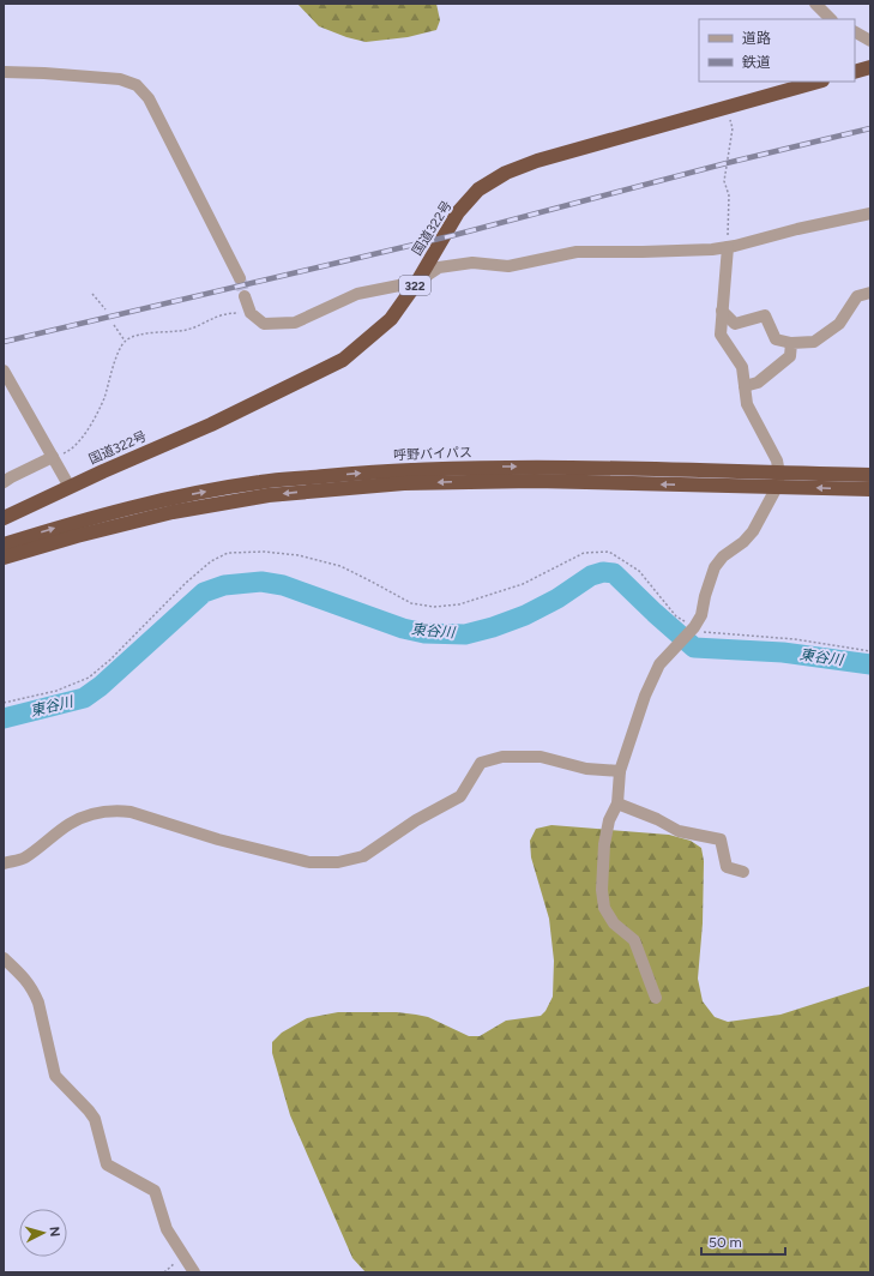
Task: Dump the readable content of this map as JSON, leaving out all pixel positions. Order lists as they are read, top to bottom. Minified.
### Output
{"streets":{"highway":["国道322号","322","呼野バイパス"]},"water":["東谷川"],"legend":["道路","鉄道"],"scale_bar":"50 m","north":"right"}
